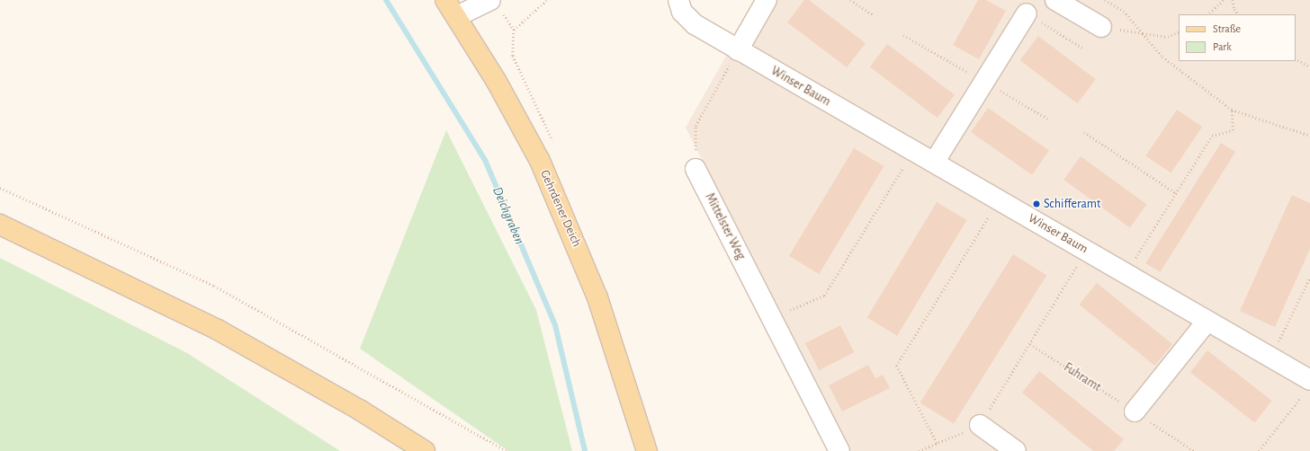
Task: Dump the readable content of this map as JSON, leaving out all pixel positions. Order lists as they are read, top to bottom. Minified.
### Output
{"streets":{"main road":["Gehrdener Deich"],"street":["Winser Baum","Mittelster Weg"],"path":["Fuhramt"]},"water":["Deichgraben"],"places":["Schifferamt"],"legend":["Straße","Park"]}
